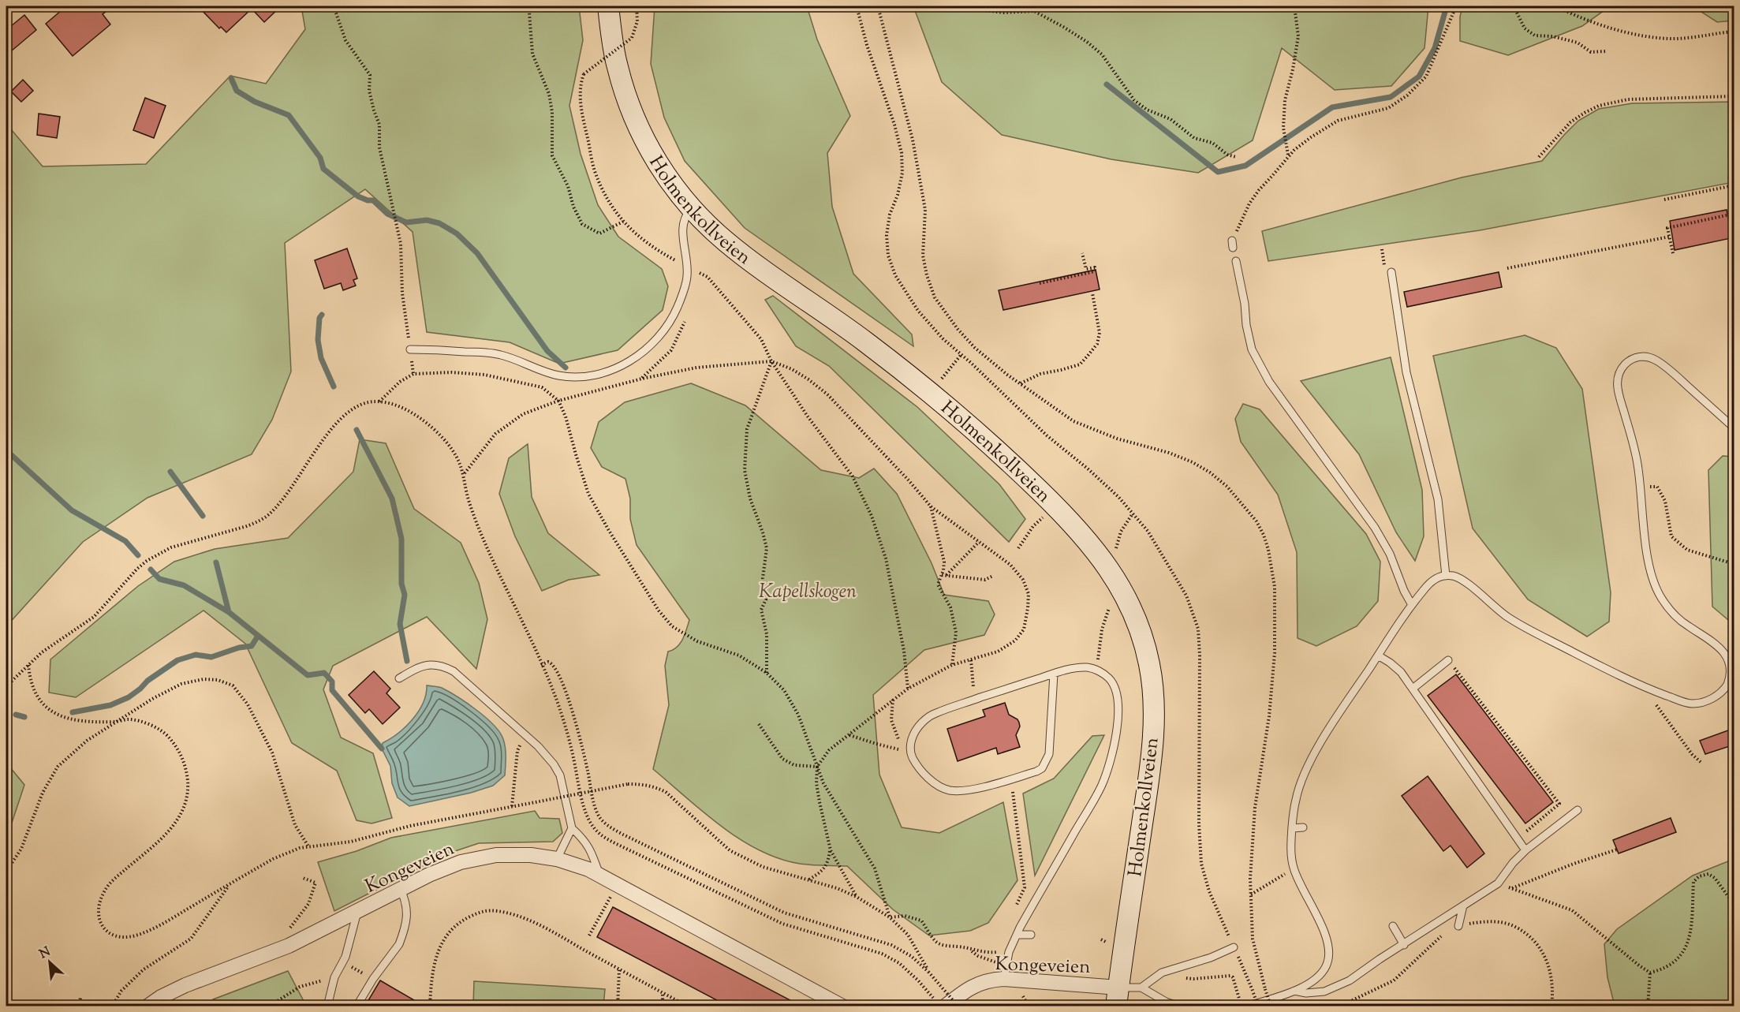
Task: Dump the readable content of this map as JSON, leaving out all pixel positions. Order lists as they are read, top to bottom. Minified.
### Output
{"streets":{"main road":["Holmenkollveien"],"street":["Kongeveien"]},"crossings":[["Holmenkollveien","Kongeveien"]],"parks":["Kapellskogen"],"north":"top left"}
